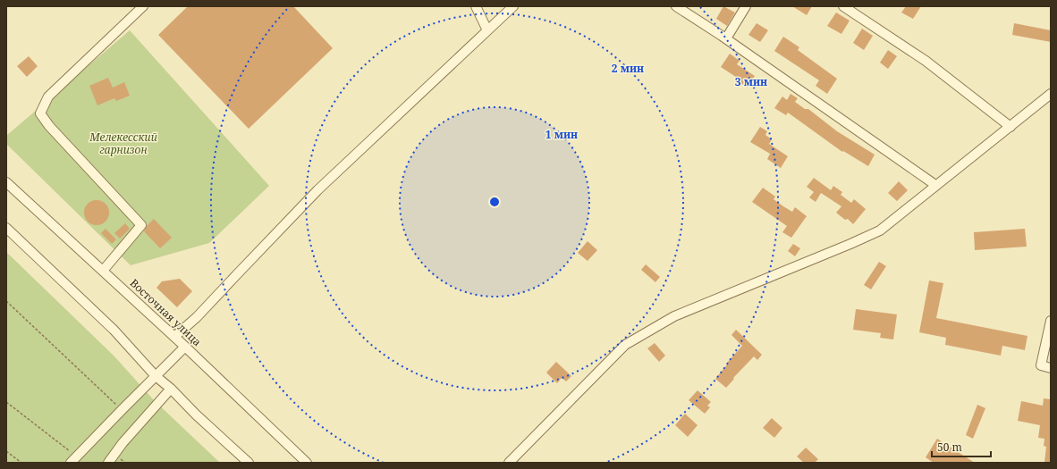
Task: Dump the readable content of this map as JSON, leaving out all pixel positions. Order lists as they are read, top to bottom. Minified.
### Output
{"streets":{"street":["Восточная улица"]},"parks":["Мелекесский гарнизон"],"scale_bar":"50 m","rings":["2 мин","3 мин","1 мин"]}
